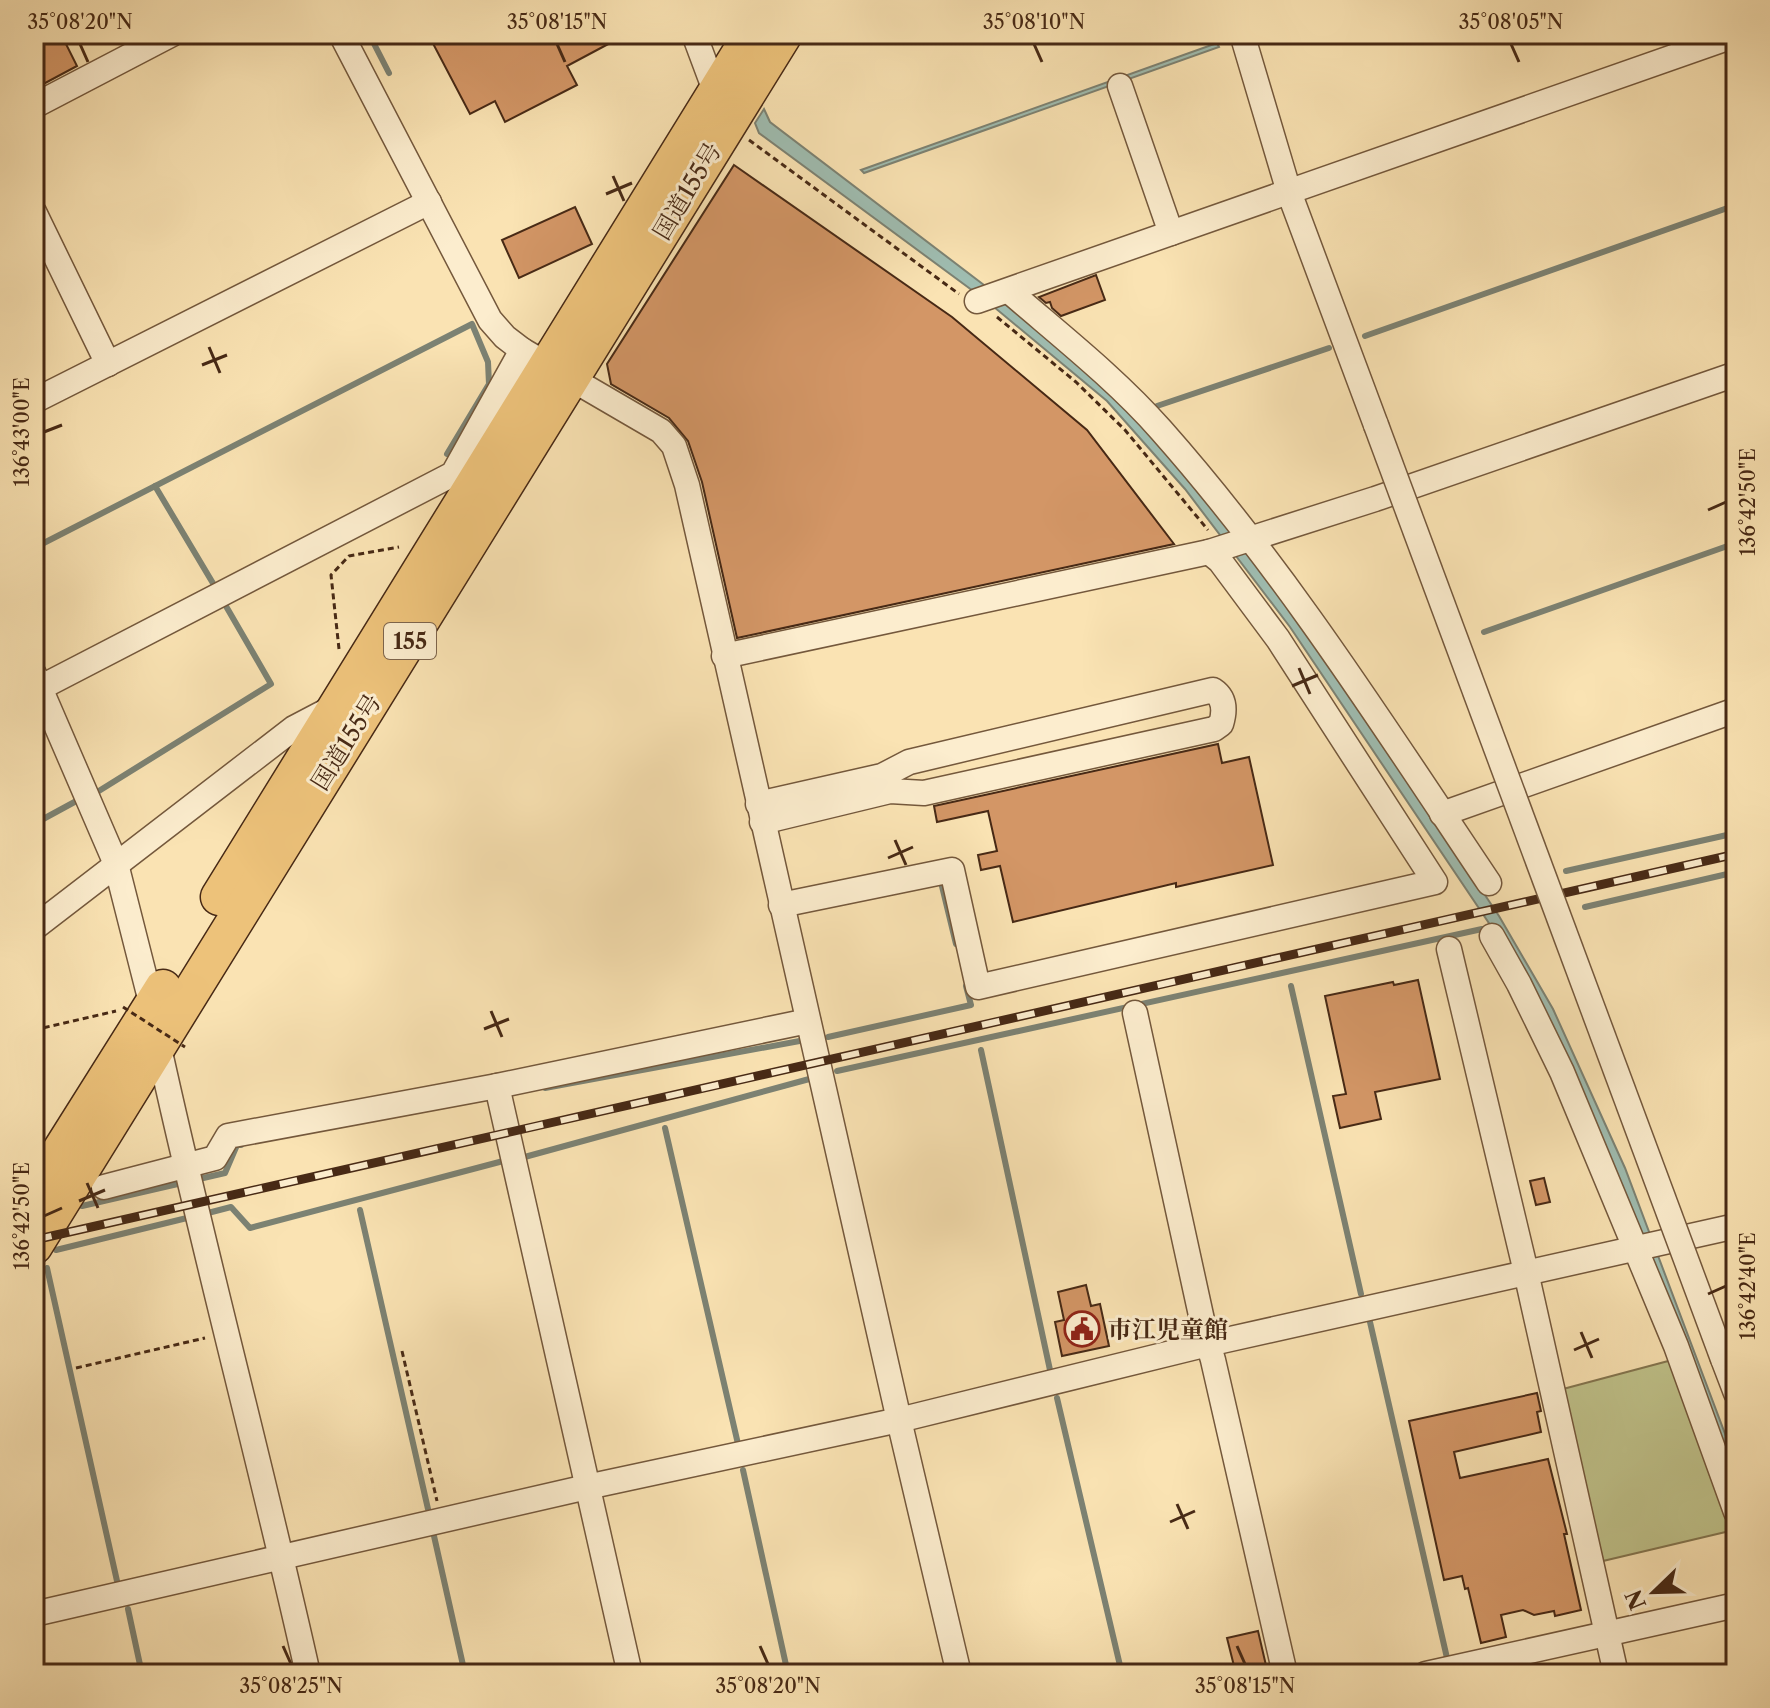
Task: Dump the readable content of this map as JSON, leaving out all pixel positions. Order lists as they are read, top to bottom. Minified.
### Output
{"streets":{"highway":["国道155号","155"]},"places":{"public building":["市江児童館"]},"north":"bottom left","coordinates":["35°08'20\"N","35°08'15\"N","35°08'10\"N","35°08'05\"N","136°43'00\"E","136°42'50\"E","136°42'40\"E","35°08'25\"N"]}
